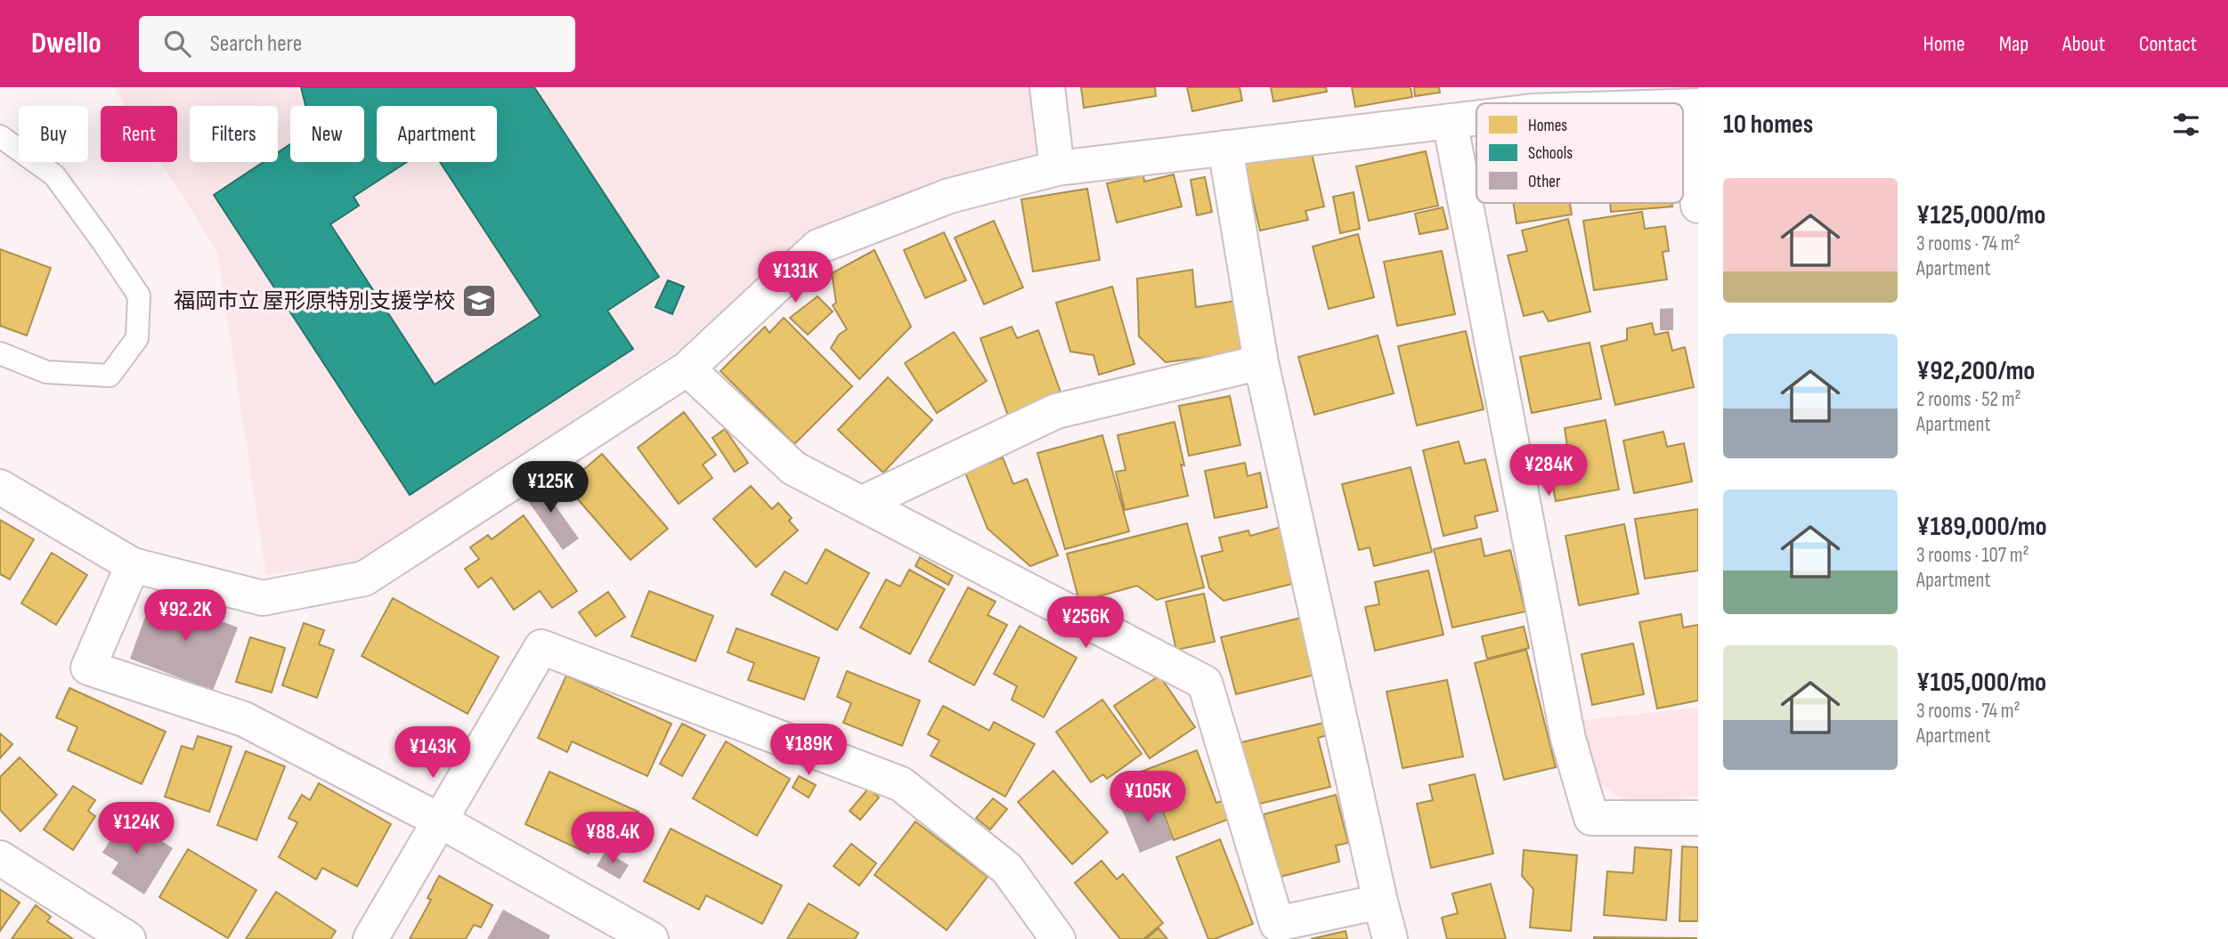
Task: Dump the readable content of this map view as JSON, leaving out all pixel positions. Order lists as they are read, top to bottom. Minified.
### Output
{"places":{"school or university":["福岡市立 屋形原特別支援学校"]},"legend":["Homes","Schools","Other"],"page":{"header":"Dwello","search":"Search here","nav":["Home","Map","About","Contact"],"heading":"10 homes","chip":["Buy","Rent","Filters","New","Apartment"],"list":[{"name":"¥125,000/mo","note":"3 rooms · 74 m² · Apartment"},{"name":"¥92,200/mo","note":"2 rooms · 52 m² · Apartment"},{"name":"¥189,000/mo","note":"3 rooms · 107 m² · Apartment"},{"name":"¥105,000/mo","note":"3 rooms · 74 m² · Apartment"}],"price":["¥131K","¥284K","¥125K","¥92.2K","¥256K","¥189K","¥143K","¥105K","¥124K","¥88.4K"]}}
